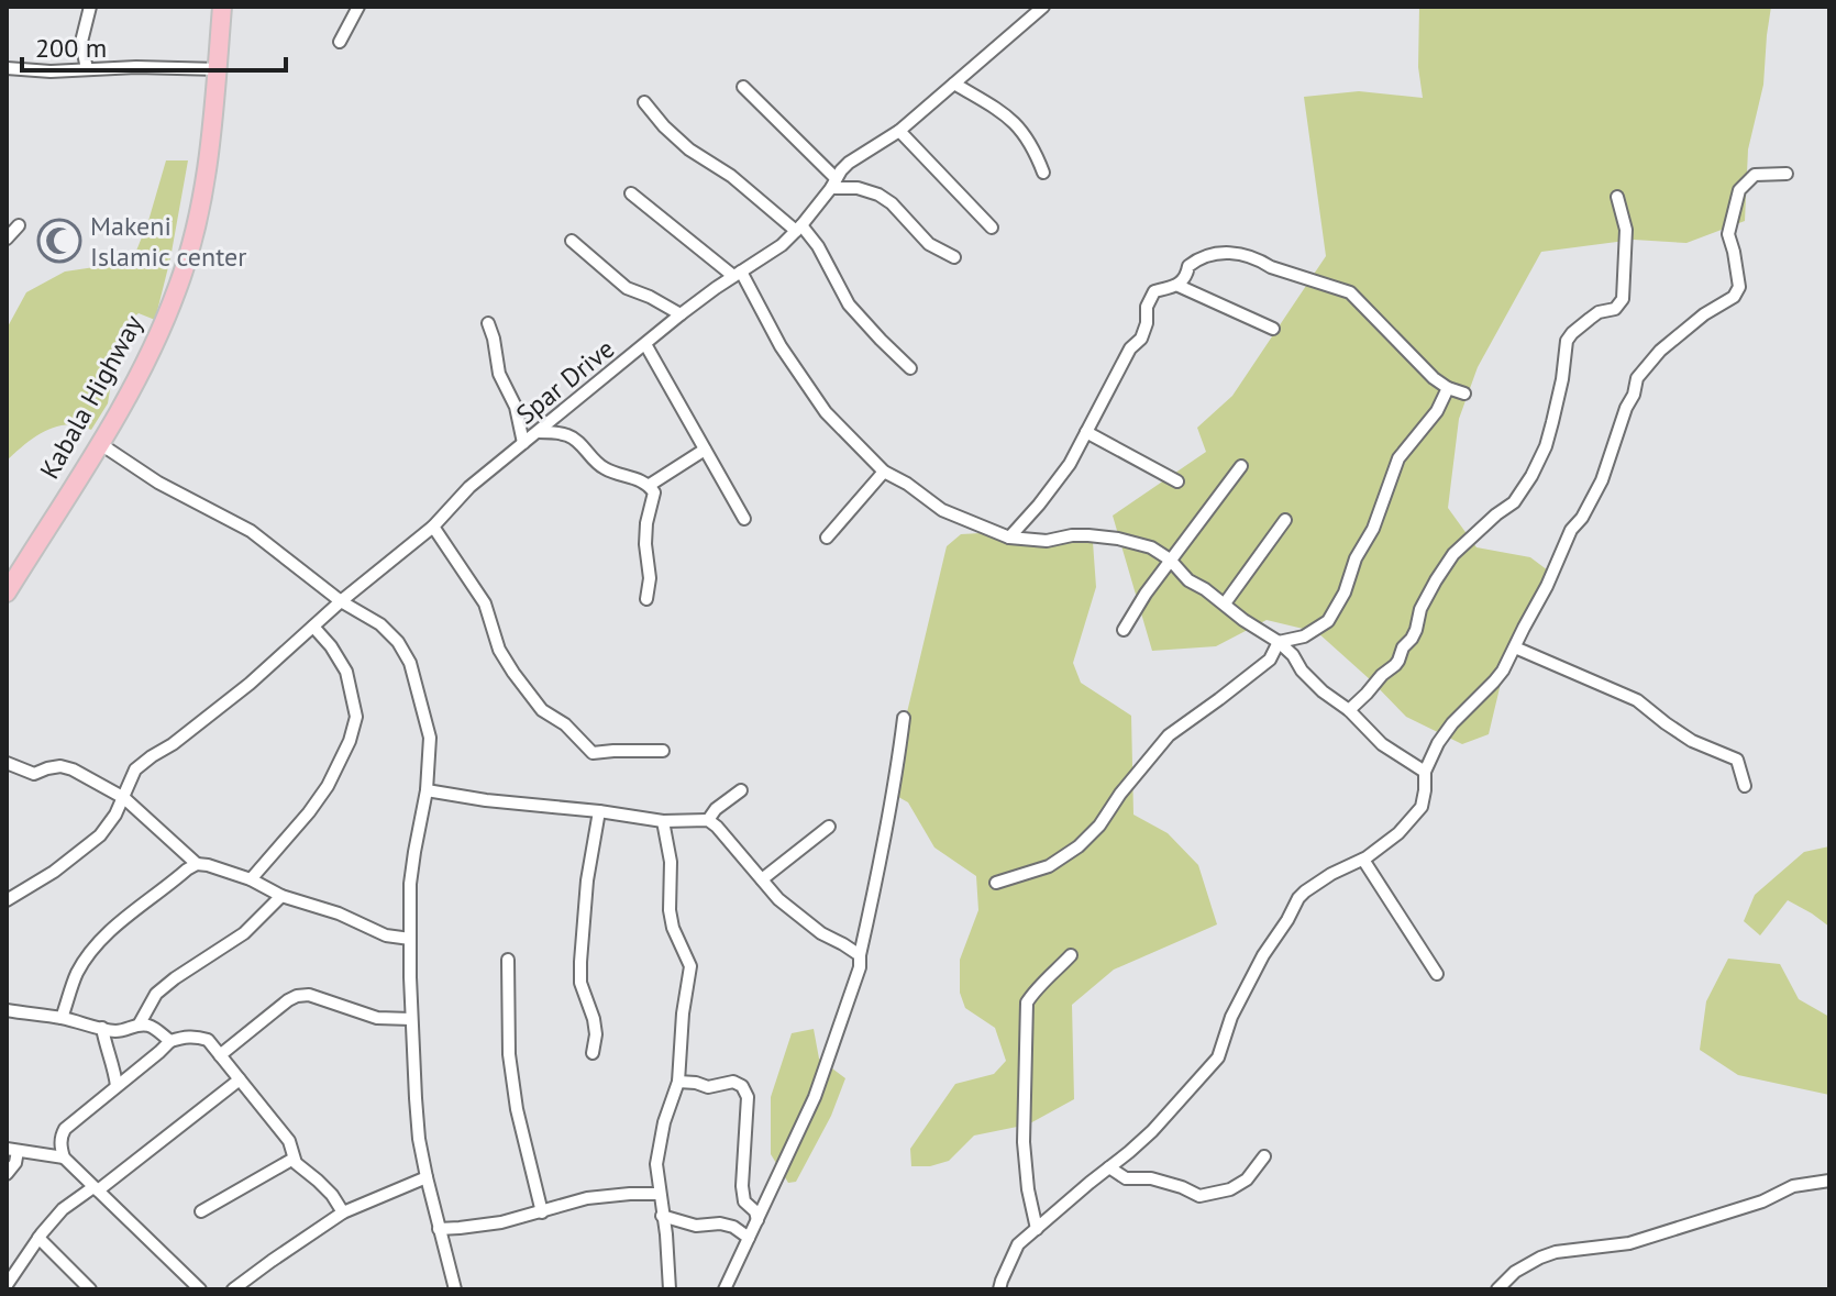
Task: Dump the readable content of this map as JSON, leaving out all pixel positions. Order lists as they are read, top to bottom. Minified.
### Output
{"streets":{"main road":["Kabala Highway"],"street":["Spar Drive"]},"places":{"mosque":["Makeni Islamic center"]},"scale_bar":"200 m"}
